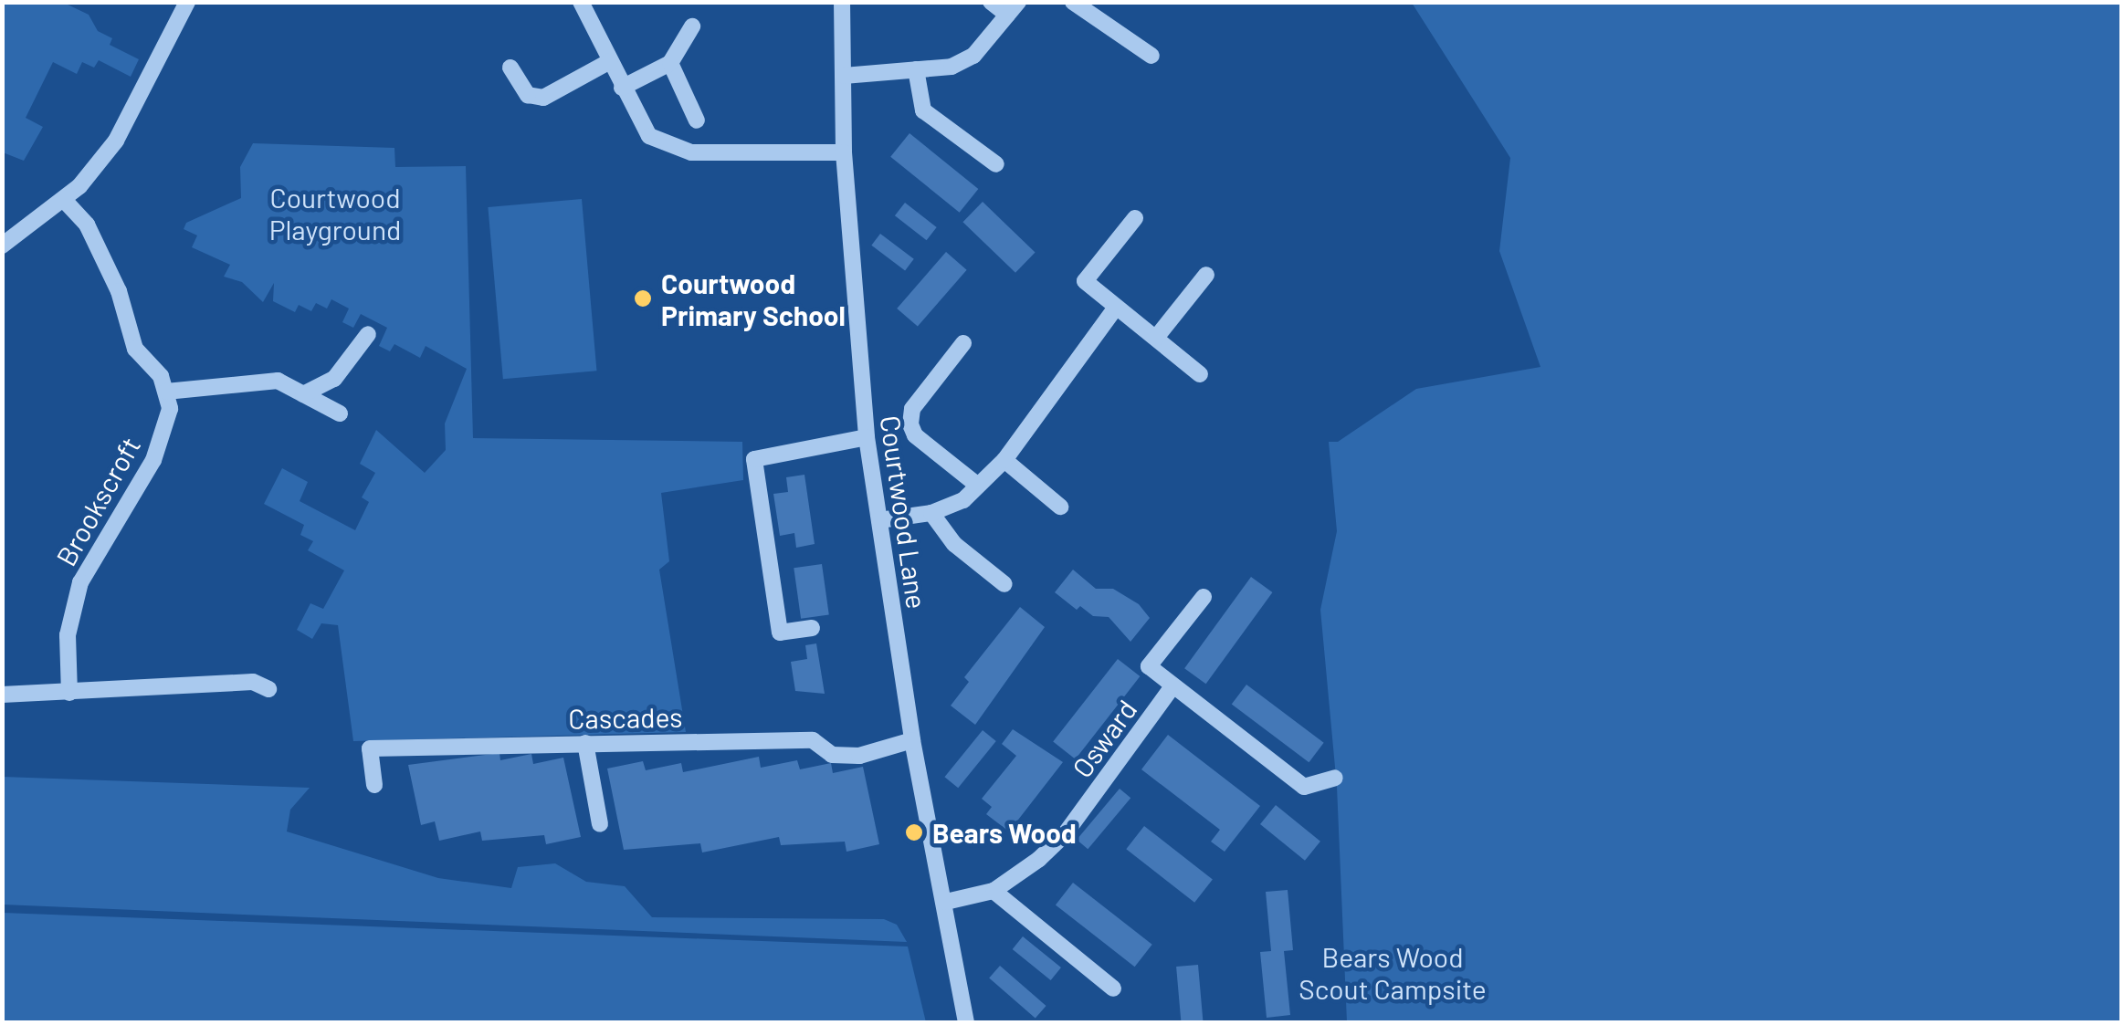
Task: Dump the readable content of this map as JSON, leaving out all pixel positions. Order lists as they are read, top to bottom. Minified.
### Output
{"streets":{"street":["Brookscroft","Courtwood Lane","Cascades","Osward"]},"crossings":[["Courtwood Lane","Cascades"],["Courtwood Lane","Osward"]],"parks":["Courtwood Playground","Bears Wood Scout Campsite"],"places":["Courtwood Primary School","Bears Wood"]}
